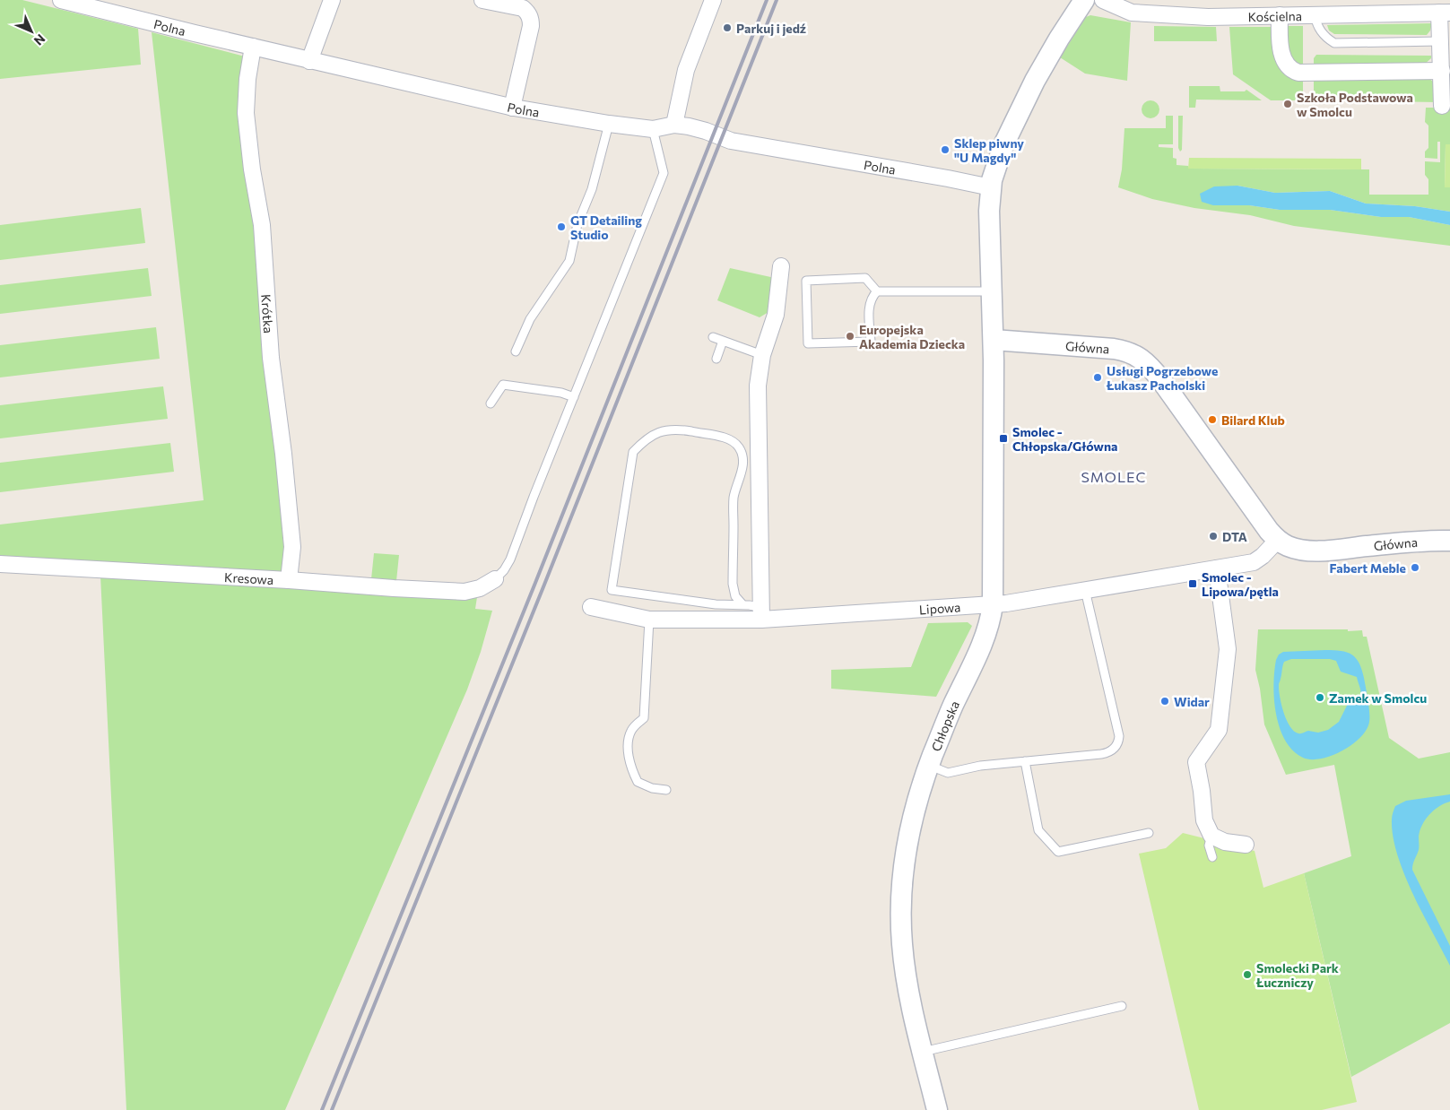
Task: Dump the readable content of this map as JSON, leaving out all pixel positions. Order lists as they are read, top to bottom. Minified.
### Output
{"streets":{"street":["Kościelna","Polna","Krótka","Główna","Kresowa","Lipowa","Chłopska"]},"crossings":[["Polna","Krótka"],["Krótka","Kresowa"],["Główna","Lipowa"],["Główna","Chłopska"],["Lipowa","Chłopska"]],"districts":["SMOLEC"],"places":{"other":["Parkuj i jedź","Szkoła Podstawowa w Smolcu","Sklep piwny \"U Magdy\"","GT Detailing Studio","Europejska Akademia Dziecka","Usługi Pogrzebowe Łukasz Pacholski","Bilard Klub","DTA","Fabert Meble","Zamek w Smolcu","Widar","Smolecki Park Łuczniczy"],"transit":["Smolec - Chłopska/Główna","Smolec - Lipowa/pętla"]},"north":"bottom right"}
